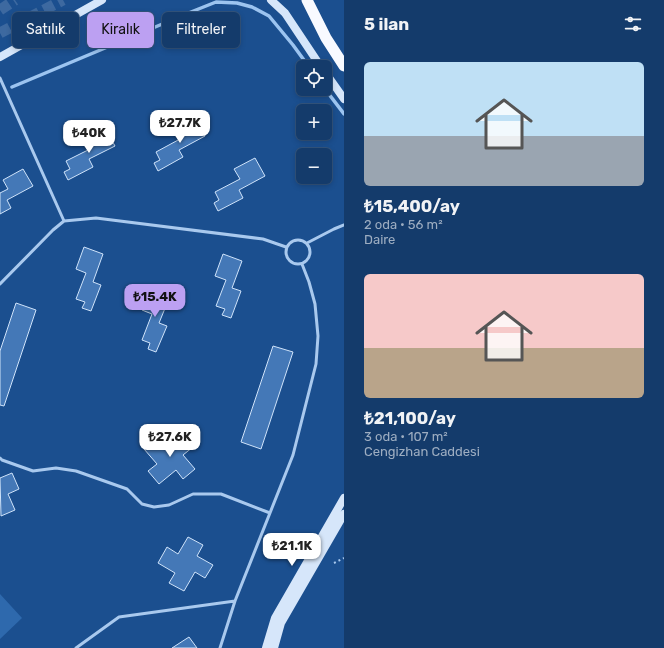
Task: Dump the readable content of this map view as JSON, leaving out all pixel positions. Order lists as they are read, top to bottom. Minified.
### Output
{"page":{"heading":"5 ilan","chip":["Satılık","Kiralık","Filtreler"],"list":[{"name":"₺15,400/ay","note":"2 oda · 56 m² · Daire"},{"name":"₺21,100/ay","note":"3 oda · 107 m² · Cengizhan Caddesi"}],"map_buttons":["+","−"],"price":["₺27.7K","₺40K","₺15.4K","₺27.6K","₺21.1K"]}}
